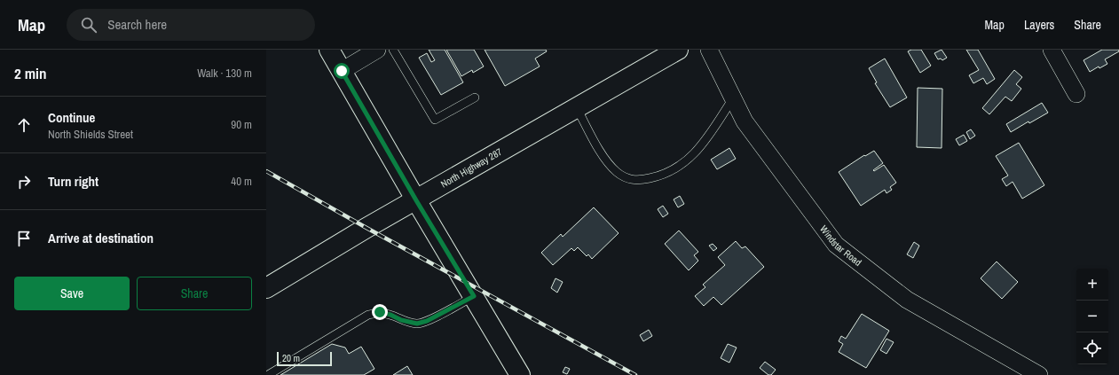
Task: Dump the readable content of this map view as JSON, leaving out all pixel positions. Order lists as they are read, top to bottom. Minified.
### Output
{"streets":{"main road":["North Highway 287"],"street":["Windstar Road"]},"scale_bar":"20 m","page":{"header":"Map","search":"Search here","nav":["Map","Layers","Share"],"heading":["2 min","Walk · 130 m"],"list":[["Continue","North Shields Street","90 m"],["Turn right","40 m"],"Arrive at destination"],"buttons":["Save","Share"],"map_buttons":["+","−"],"scale":"20 m"}}
